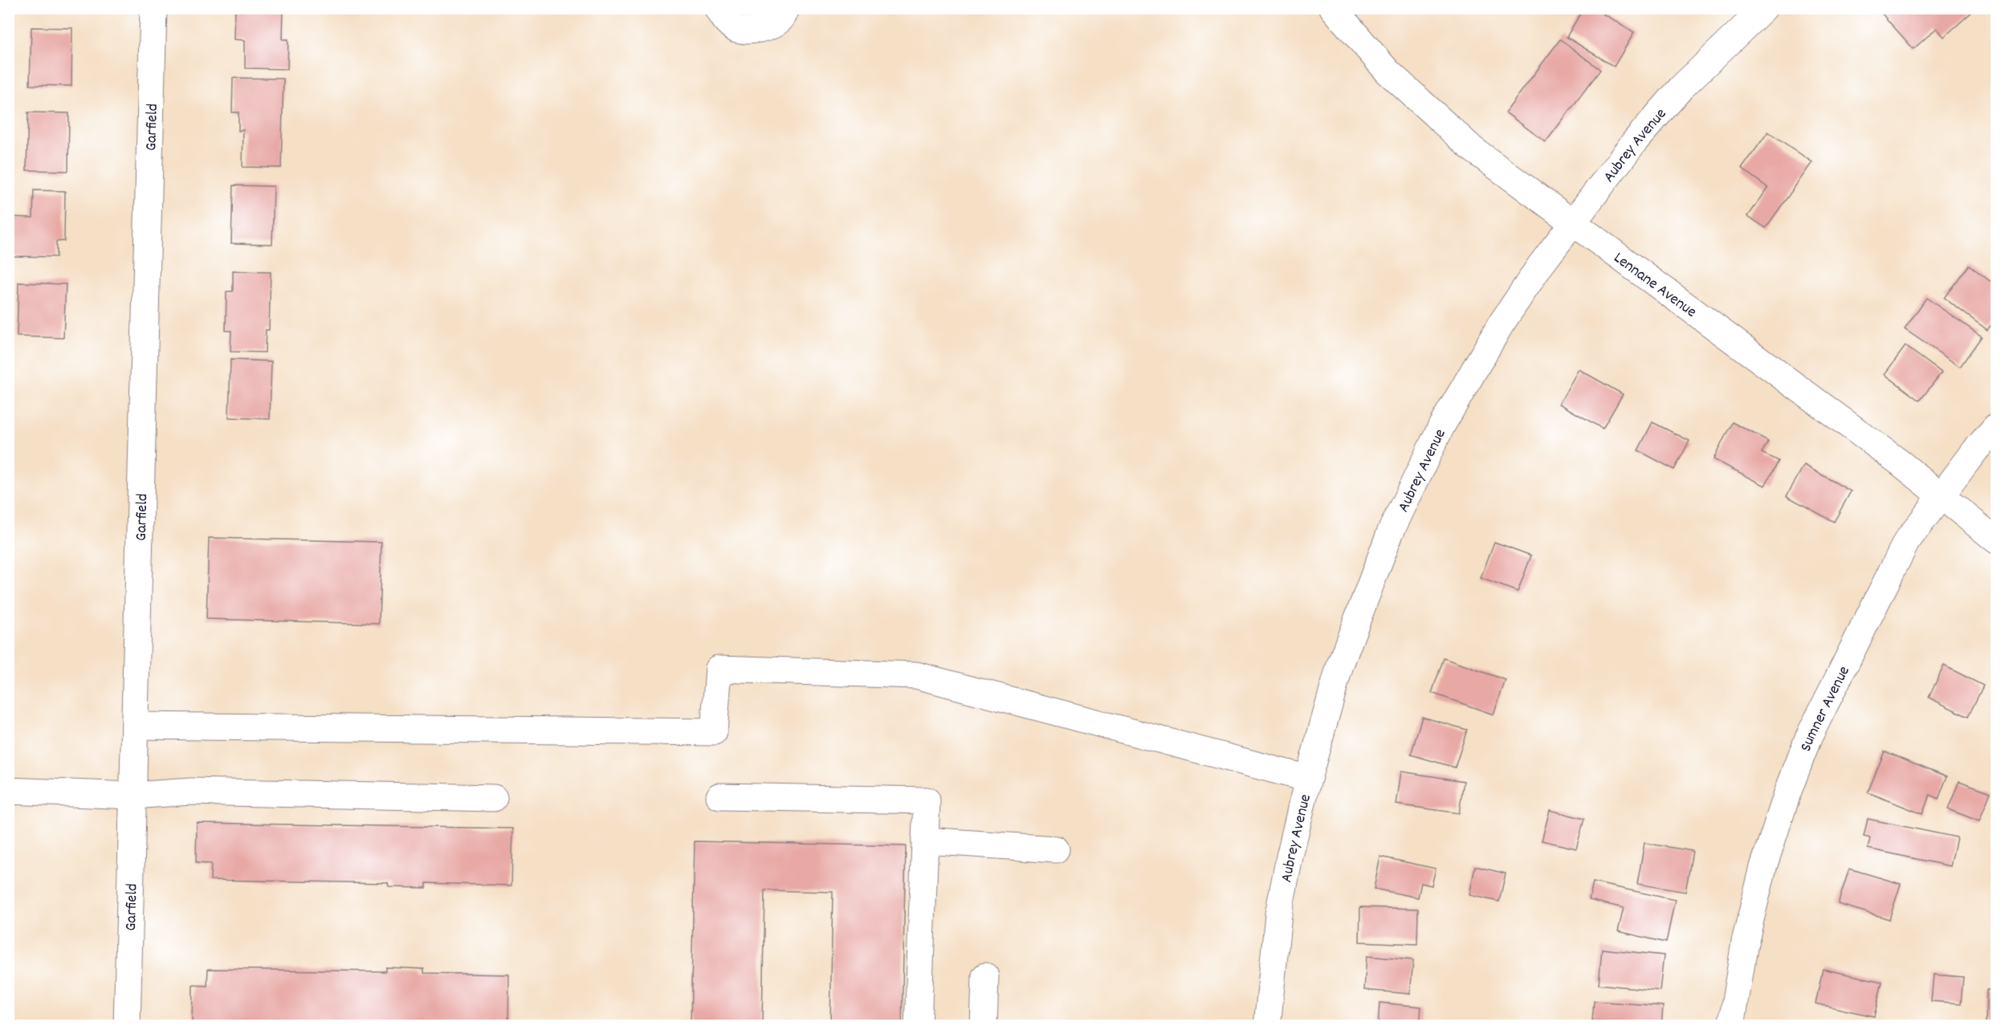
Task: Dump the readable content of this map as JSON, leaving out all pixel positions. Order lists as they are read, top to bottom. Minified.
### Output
{"streets":{"street":["Garfield","Aubrey Avenue","Lennane Avenue","Sumner Avenue"]},"crossings":[["Aubrey Avenue","Lennane Avenue"],["Lennane Avenue","Sumner Avenue"]]}
